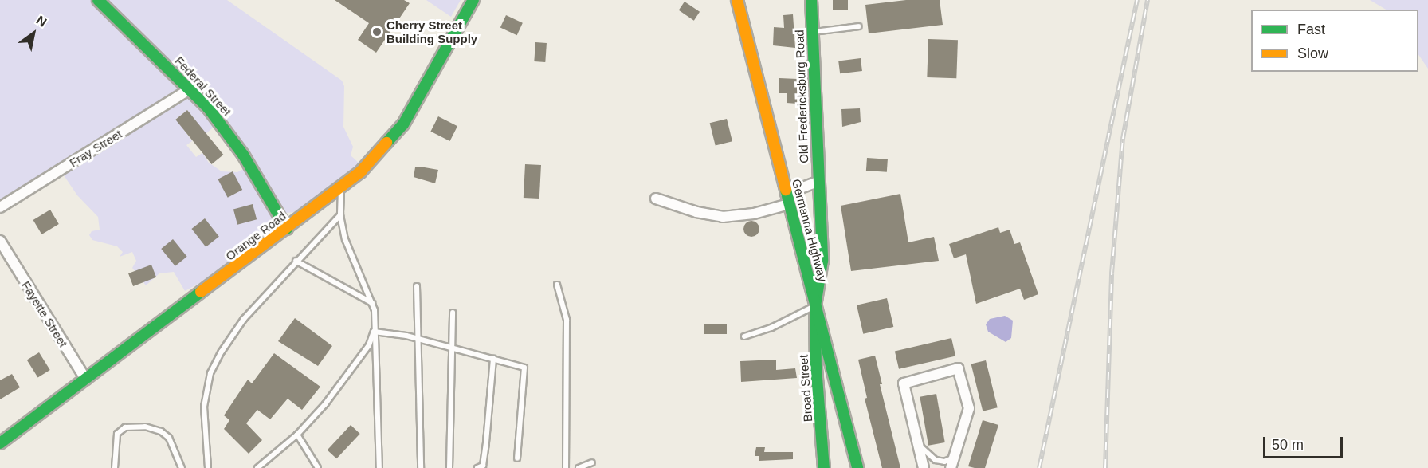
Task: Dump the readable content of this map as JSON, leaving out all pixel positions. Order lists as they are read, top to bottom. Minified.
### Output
{"streets":{"main road":["Federal Street","Old Fredericksburg Road","Germanna Highway","Orange Road","Broad Street"],"street":["Fray Street","Fayette Street"]},"crossings":[["Federal Street","Fray Street"],["Federal Street","Orange Road"],["Old Fredericksburg Road","Germanna Highway"],["Old Fredericksburg Road","Broad Street"],["Germanna Highway","Broad Street"],["Orange Road","Fayette Street"]],"places":["Cherry Street Building Supply"],"legend":["Fast","Slow"],"scale_bar":"50 m","north":"top right"}
